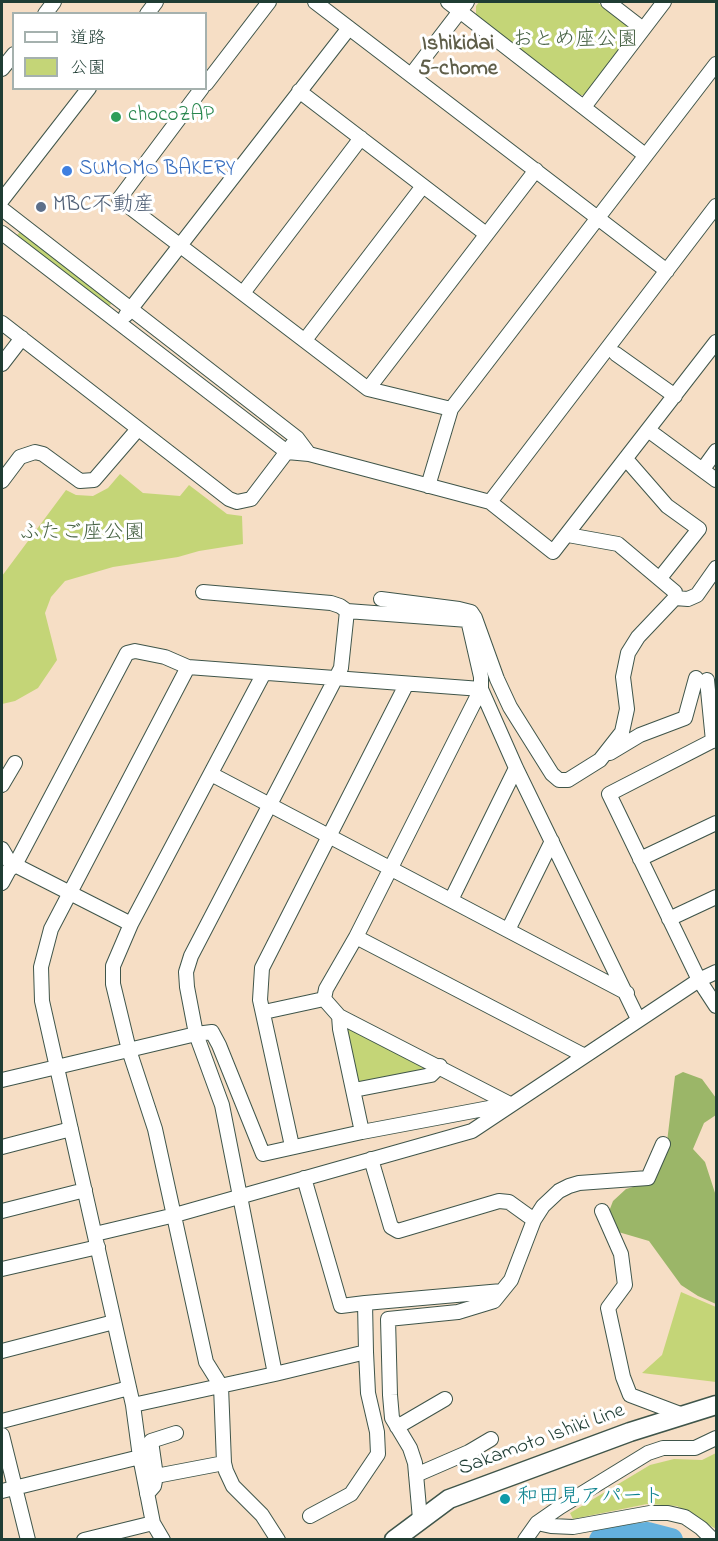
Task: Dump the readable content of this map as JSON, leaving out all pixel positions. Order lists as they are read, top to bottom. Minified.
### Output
{"streets":{"main road":["Sakamoto Ishiki Line"]},"districts":["Ishikidai 5-chome"],"parks":["おとめ座公園","ふたご座公園"],"places":["chocoZAP","SUMOMO BAKERY","MBC不動産","和田見アパート"],"legend":["道路","公園"]}
